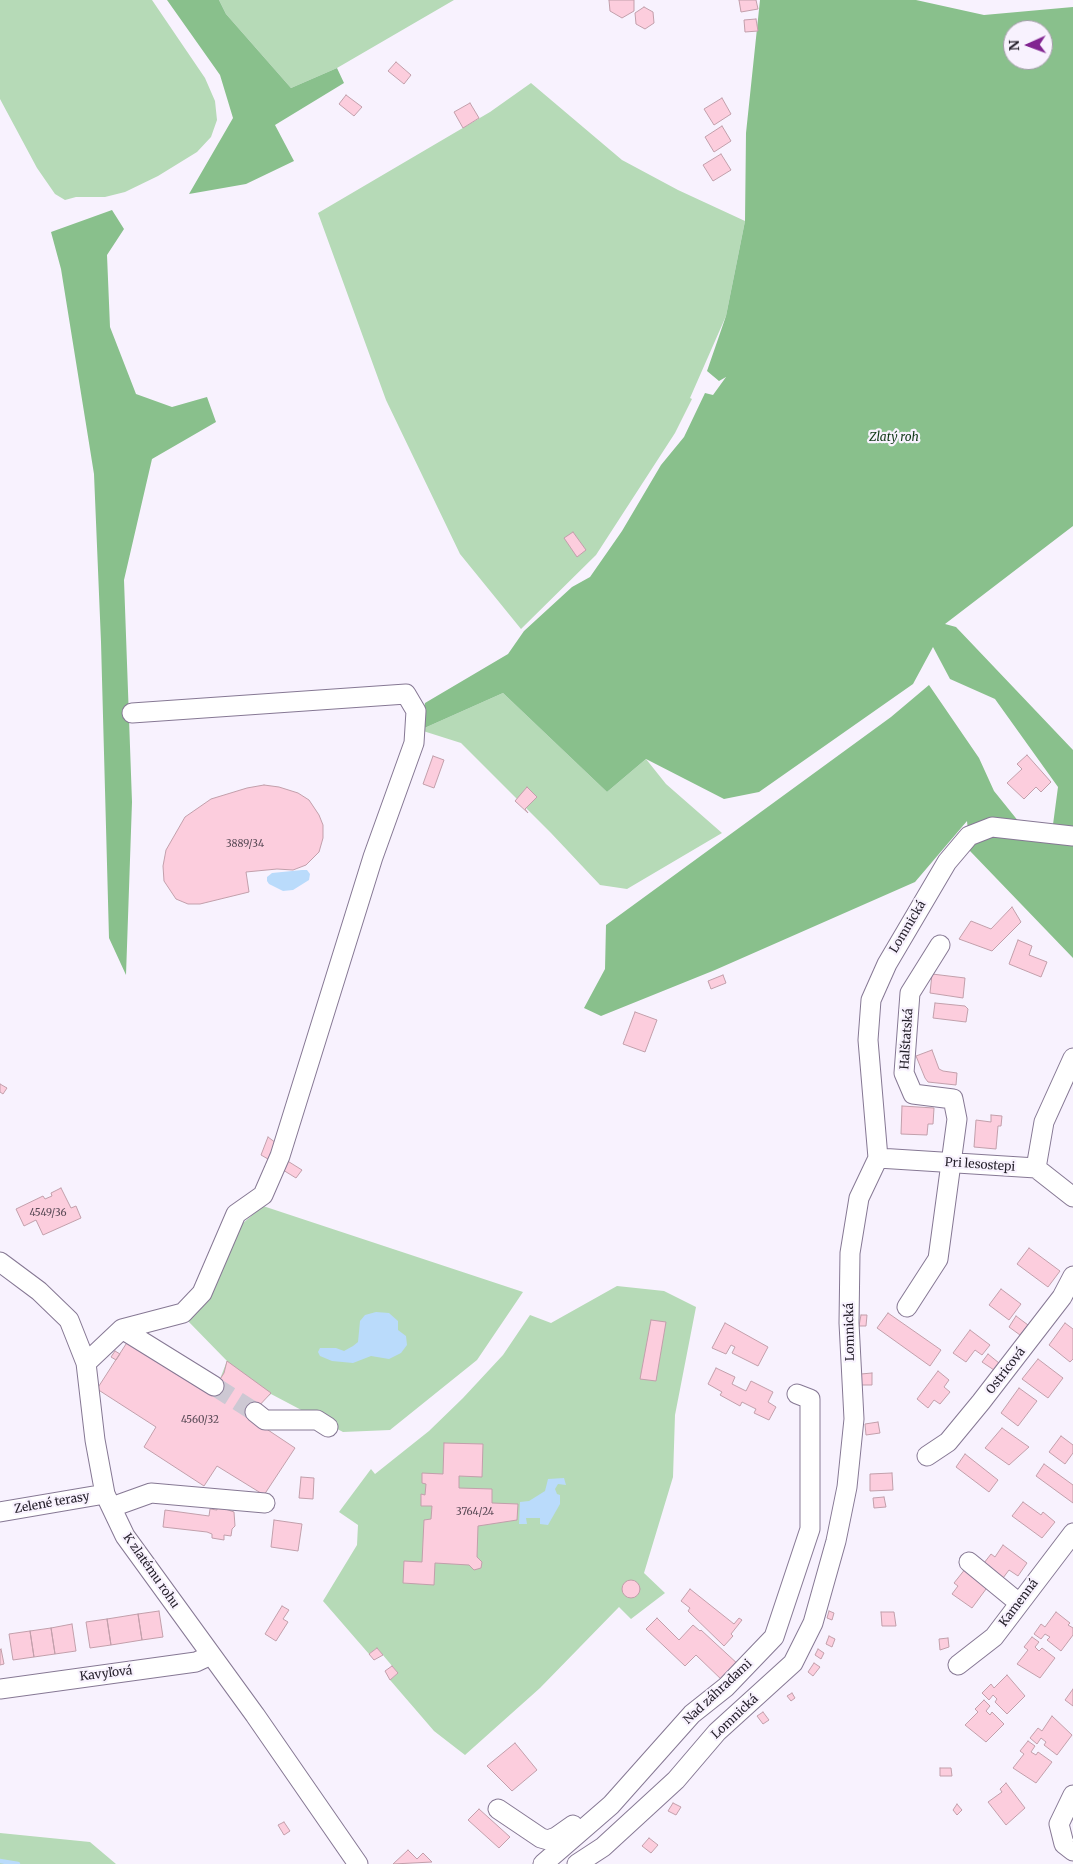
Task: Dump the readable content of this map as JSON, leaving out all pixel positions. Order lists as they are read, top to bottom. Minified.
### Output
{"streets":{"street":["Lomnická","Halštatská","Pri lesostepi","Ostricová","Zelené terasy","K zlatému rohu","Kamenná","Kavyľová","Nad záhradami"]},"crossings":[["Lomnická","Pri lesostepi"],["Halštatská","Pri lesostepi"],["Zelené terasy","K zlatému rohu"],["K zlatému rohu","Kavyľová"]],"parks":["Zlatý roh"],"house_numbers":["3889/34","4549/36","4560/32","3764/24"],"north":"left"}
